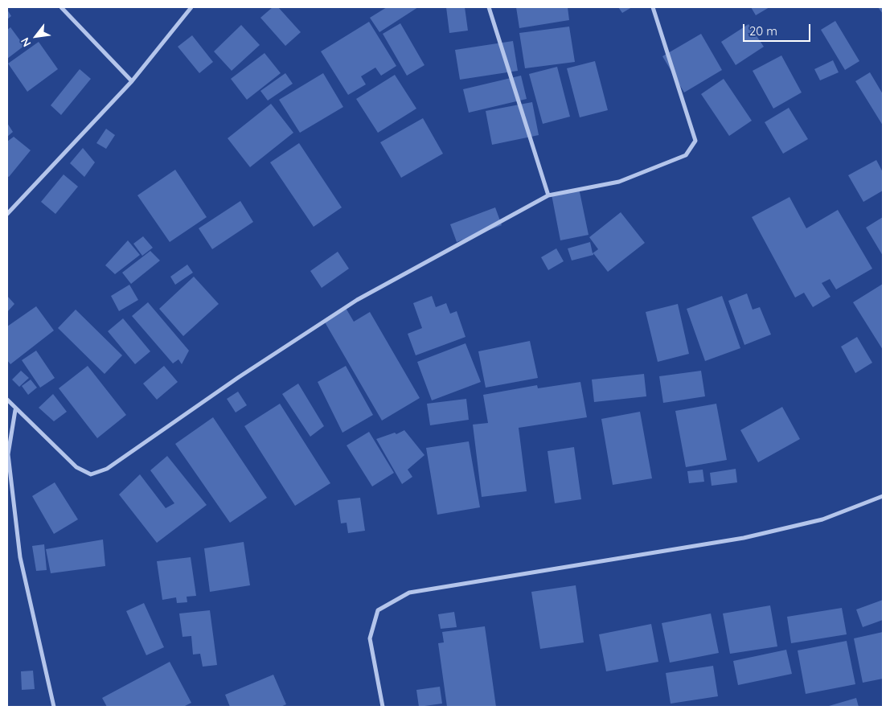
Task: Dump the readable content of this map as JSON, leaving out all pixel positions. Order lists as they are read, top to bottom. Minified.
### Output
{"scale_bar":"20 m","north":"bottom left"}
